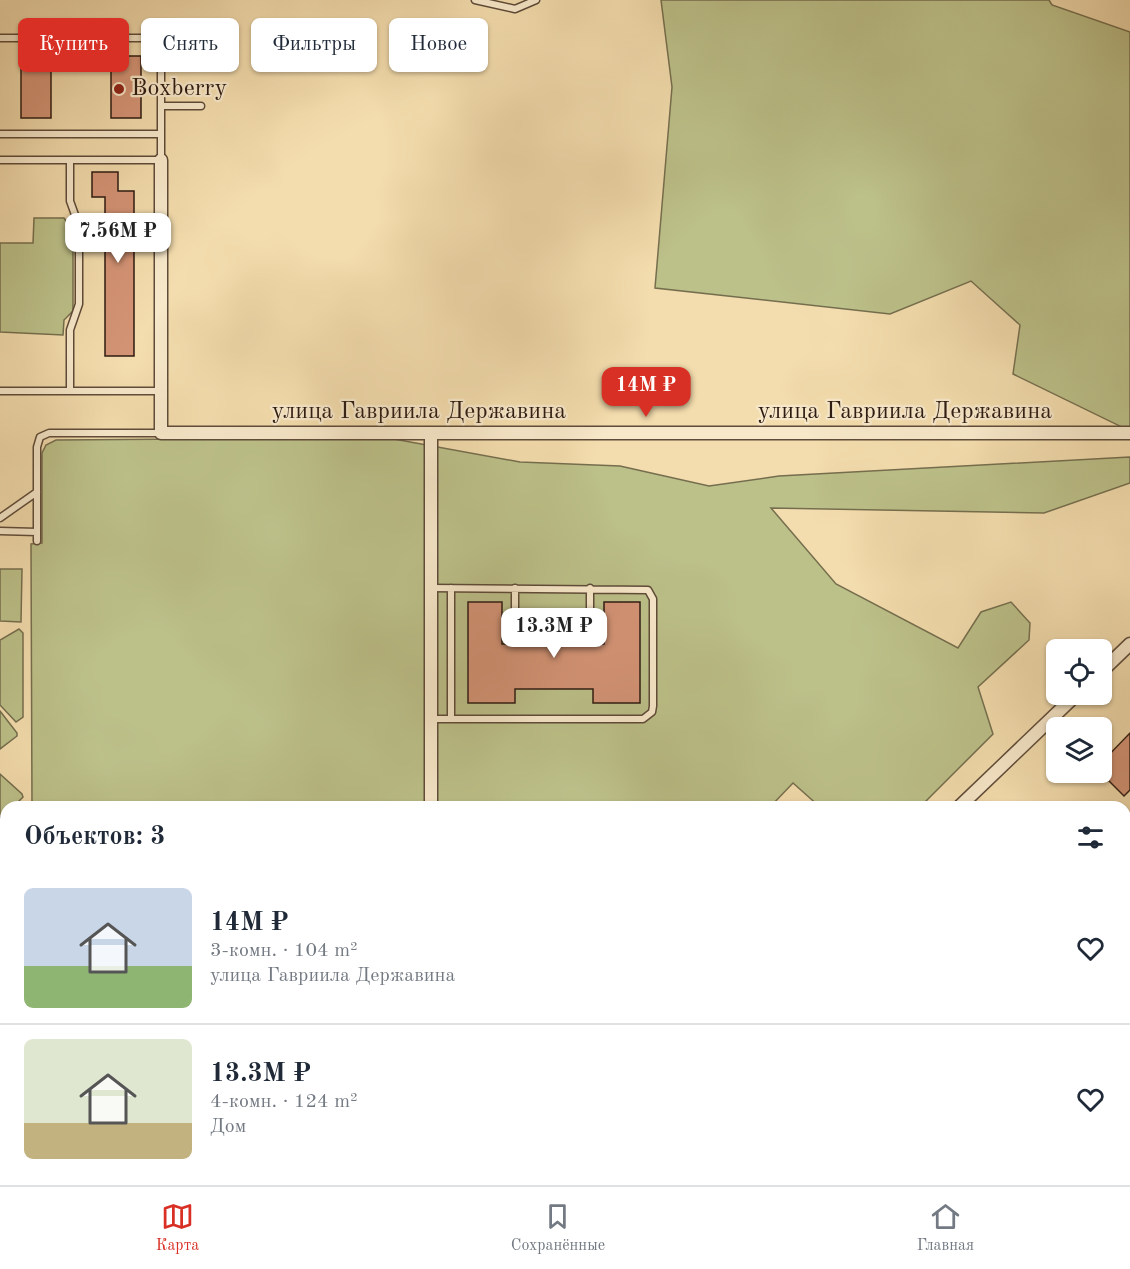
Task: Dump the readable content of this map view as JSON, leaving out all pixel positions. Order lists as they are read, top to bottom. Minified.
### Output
{"streets":{"street":["улица Гавриила Державина"]},"places":["Boxberry"],"page":{"chip":["Купить","Снять","Фильтры","Новое"],"price":["7.56M ₽","14M ₽","13.3M ₽"],"heading":"Объектов: 3","list":[{"name":"14M ₽","note":"3-комн. · 104 m² · улица Гавриила Державина"},{"name":"13.3M ₽","note":"4-комн. · 124 m² · Дом"}],"tabs":["Карта","Сохранённые","Главная"]}}
